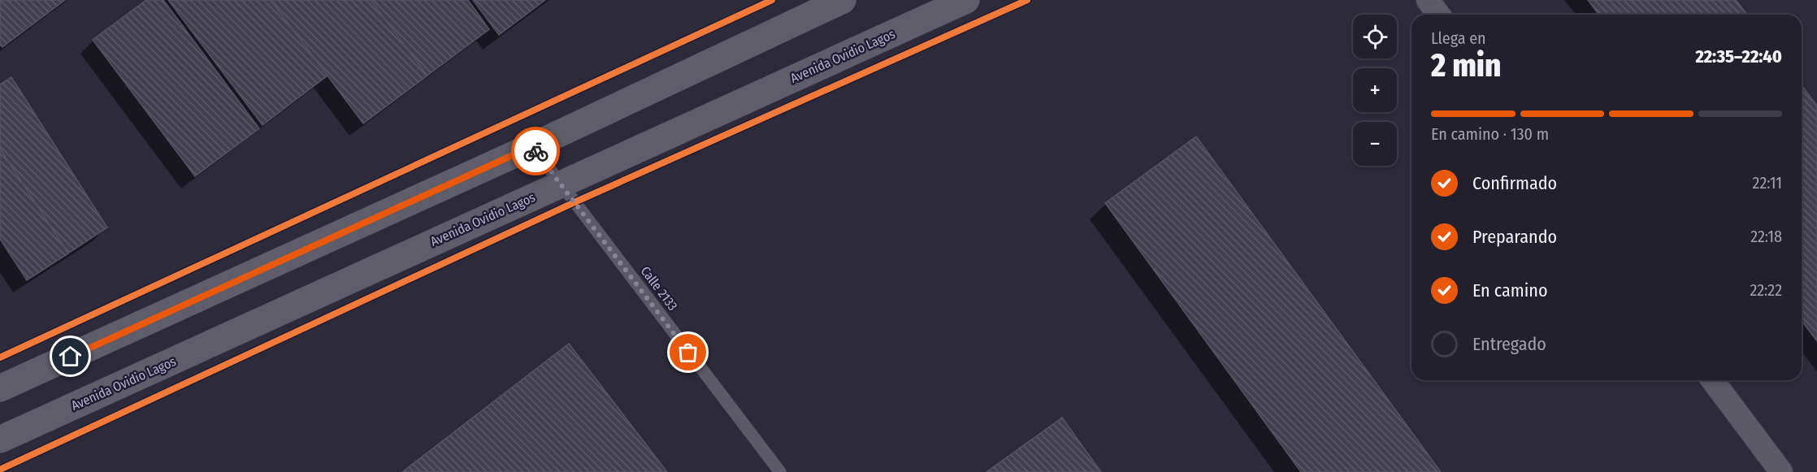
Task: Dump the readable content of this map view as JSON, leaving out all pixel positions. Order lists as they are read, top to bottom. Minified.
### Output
{"streets":{"main road":["Avenida Ovidio Lagos"],"lane":["Calle 2133"]},"crossings":[["Avenida Ovidio Lagos","Calle 2133"]],"page":{"map_buttons":["+","−"],"heading":["2 min","Llega en","22:35–22:40"],"bar":"En camino · 130 m","list":[["Confirmado","22:11"],["Preparando","22:18"],["En camino","22:22"],"Entregado"]}}
